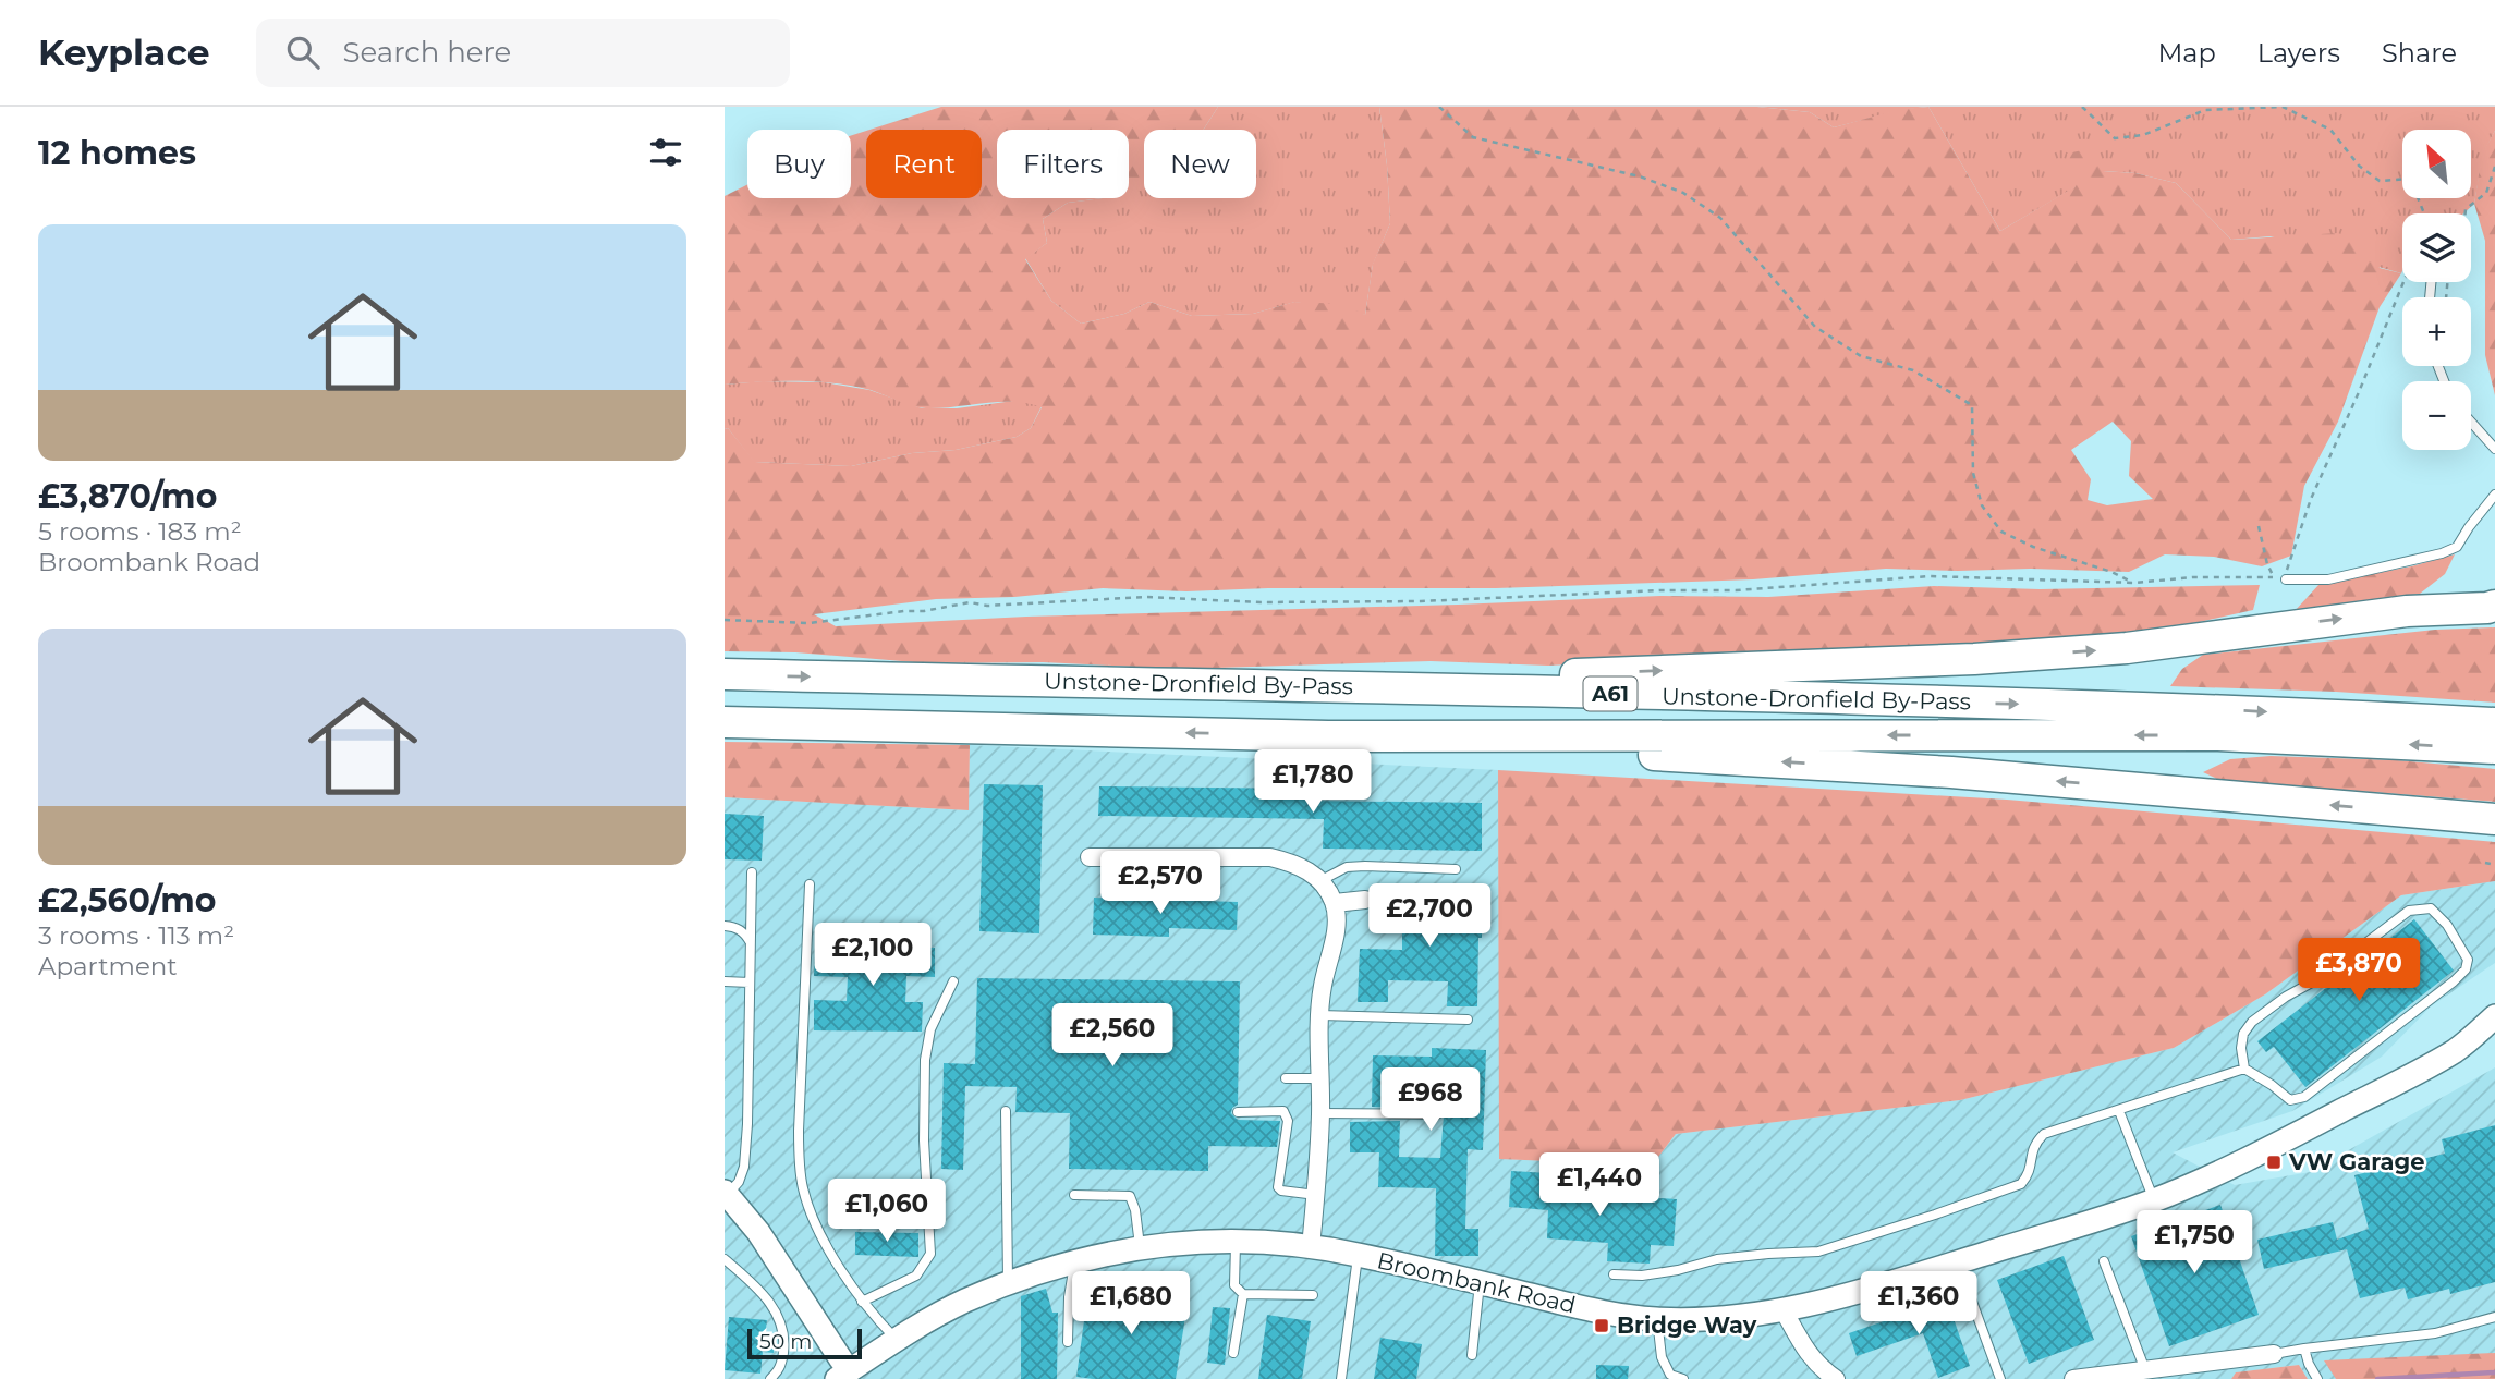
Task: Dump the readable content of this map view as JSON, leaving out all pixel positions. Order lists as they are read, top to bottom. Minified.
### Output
{"streets":{"highway":["Unstone-Dronfield By-Pass","A61"],"street":["Broombank Road"]},"crossings":[["Unstone-Dronfield By-Pass","A61"]],"places":{"transit":["VW Garage","Bridge Way"]},"scale_bar":"50 m","north":"top left","page":{"header":"Keyplace","search":"Search here","nav":["Map","Layers","Share"],"heading":"12 homes","map_buttons":["+","−"],"chip":["Buy","Rent","Filters","New"],"list":[{"name":"£3,870/mo","note":"5 rooms · 183 m² · Broombank Road"},{"name":"£2,560/mo","note":"3 rooms · 113 m² · Apartment"}],"price":["£1,780","£2,570","£2,700","£2,100","£3,870","£2,560","£968","£1,440","£1,060","£1,750","£1,680","£1,360"],"scale":"50 m"}}
